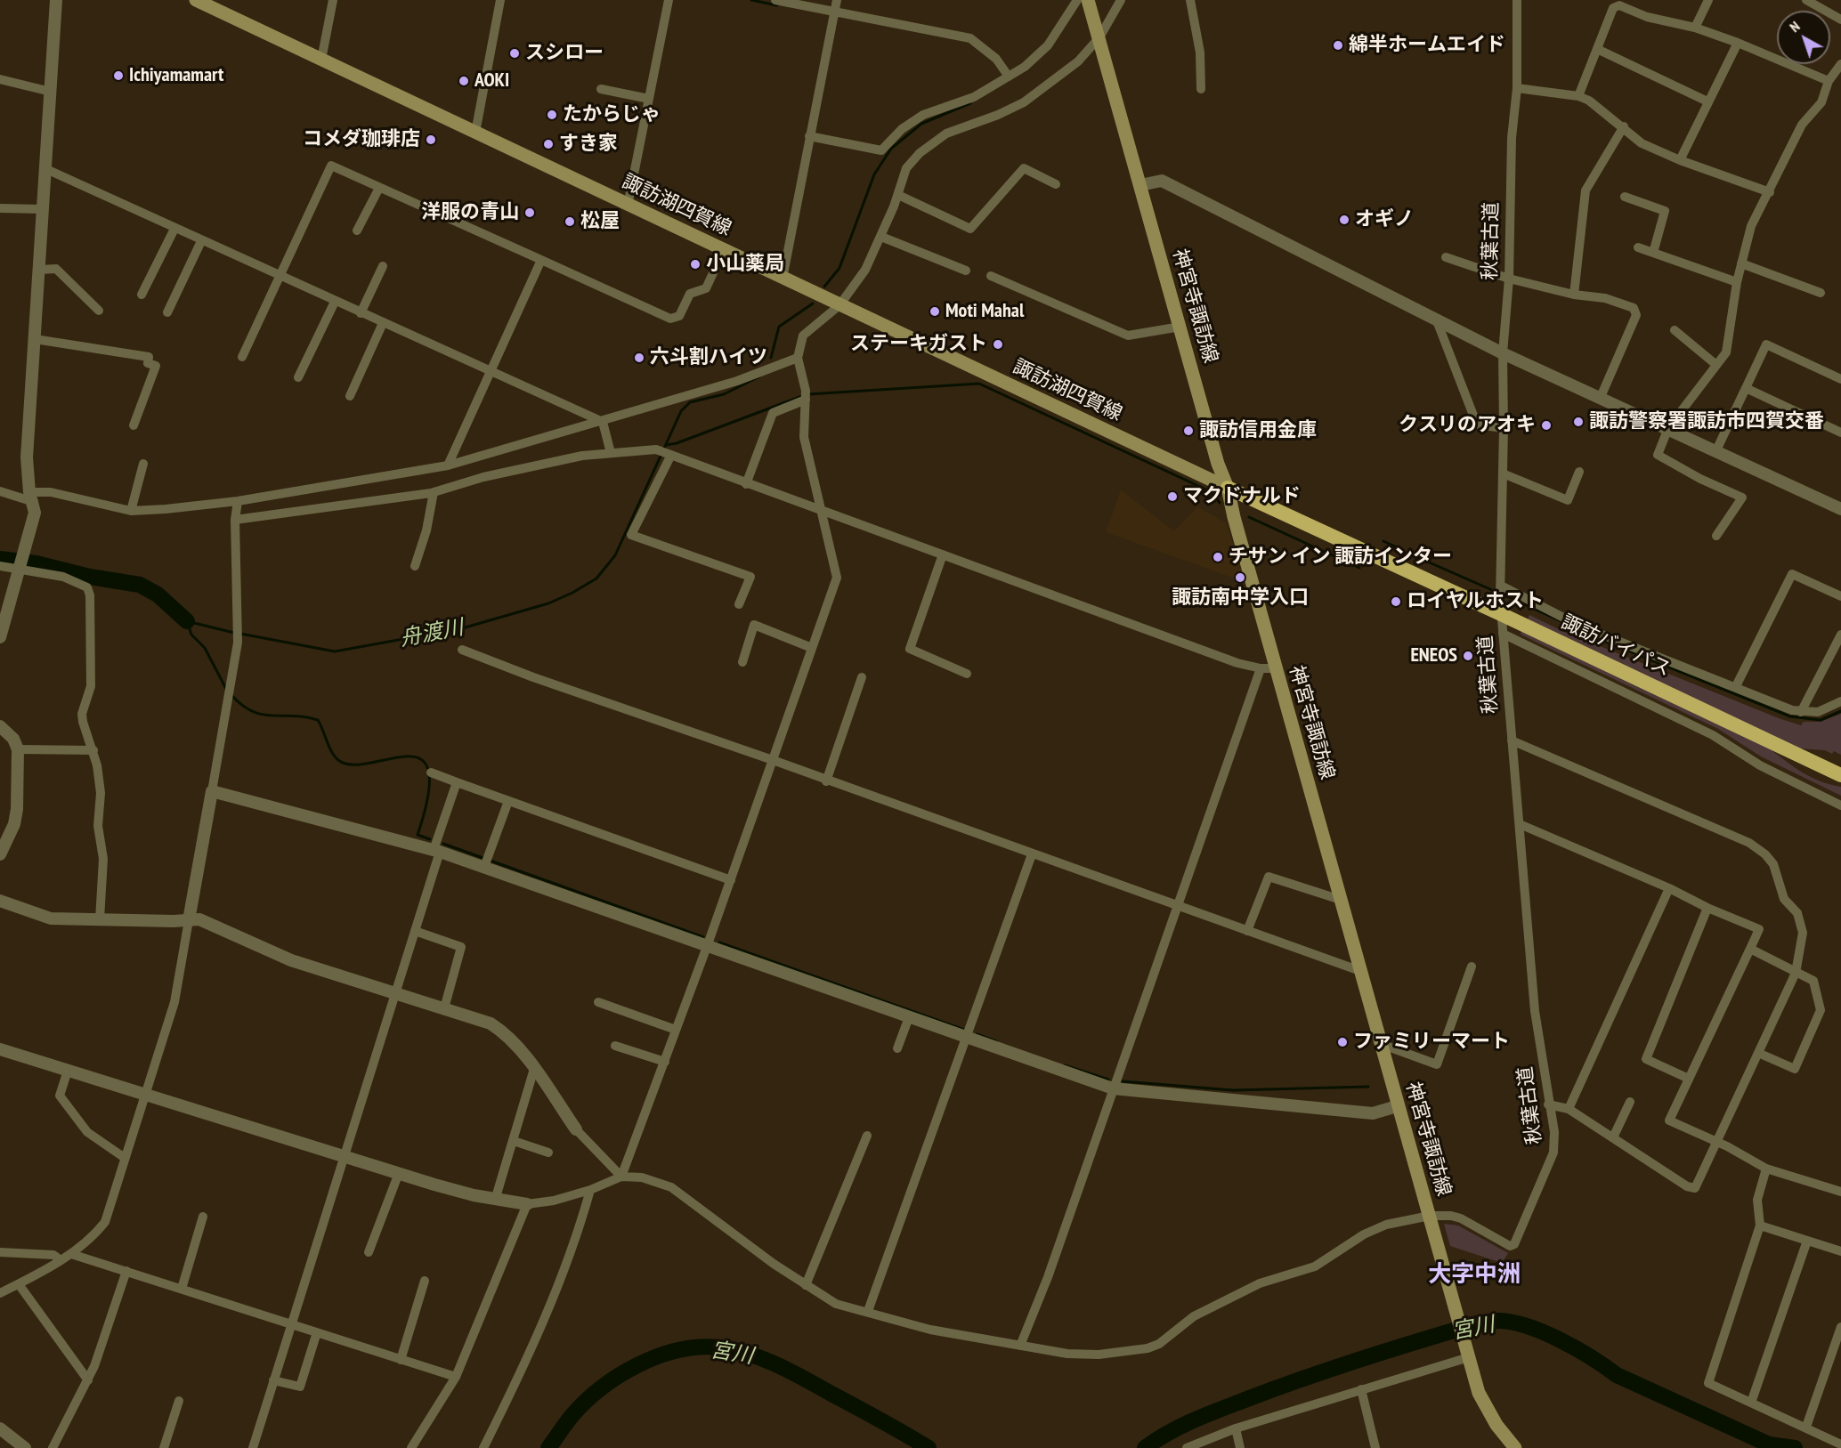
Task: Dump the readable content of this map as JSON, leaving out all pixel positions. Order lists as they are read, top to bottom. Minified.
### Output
{"streets":{"highway":["諏訪バイパス"],"main road":["諏訪湖四賀線","神宮寺諏訪線"],"street":["秋葉古道"]},"crossings":[["諏訪湖四賀線","神宮寺諏訪線"],["諏訪湖四賀線","諏訪バイパス"],["秋葉古道","神宮寺諏訪線"],["秋葉古道","諏訪バイパス"],["神宮寺諏訪線","諏訪バイパス"]],"districts":["大字中洲"],"water":["舟渡川","宮川"],"places":["綿半ホームエイド","スシロー","Ichiyamamart","AOKI","たからじゃ","コメダ珈琲店","すき家","洋服の青山","オギノ","松屋","小山薬局","Moti Mahal","ステーキガスト","六斗割ハイツ","諏訪警察署諏訪市四賀交番","クスリのアオキ","諏訪信用金庫","マクドナルド","チサン イン 諏訪インター","諏訪南中学入口","ロイヤルホスト","ENEOS","ファミリーマート"],"north":"top left"}
